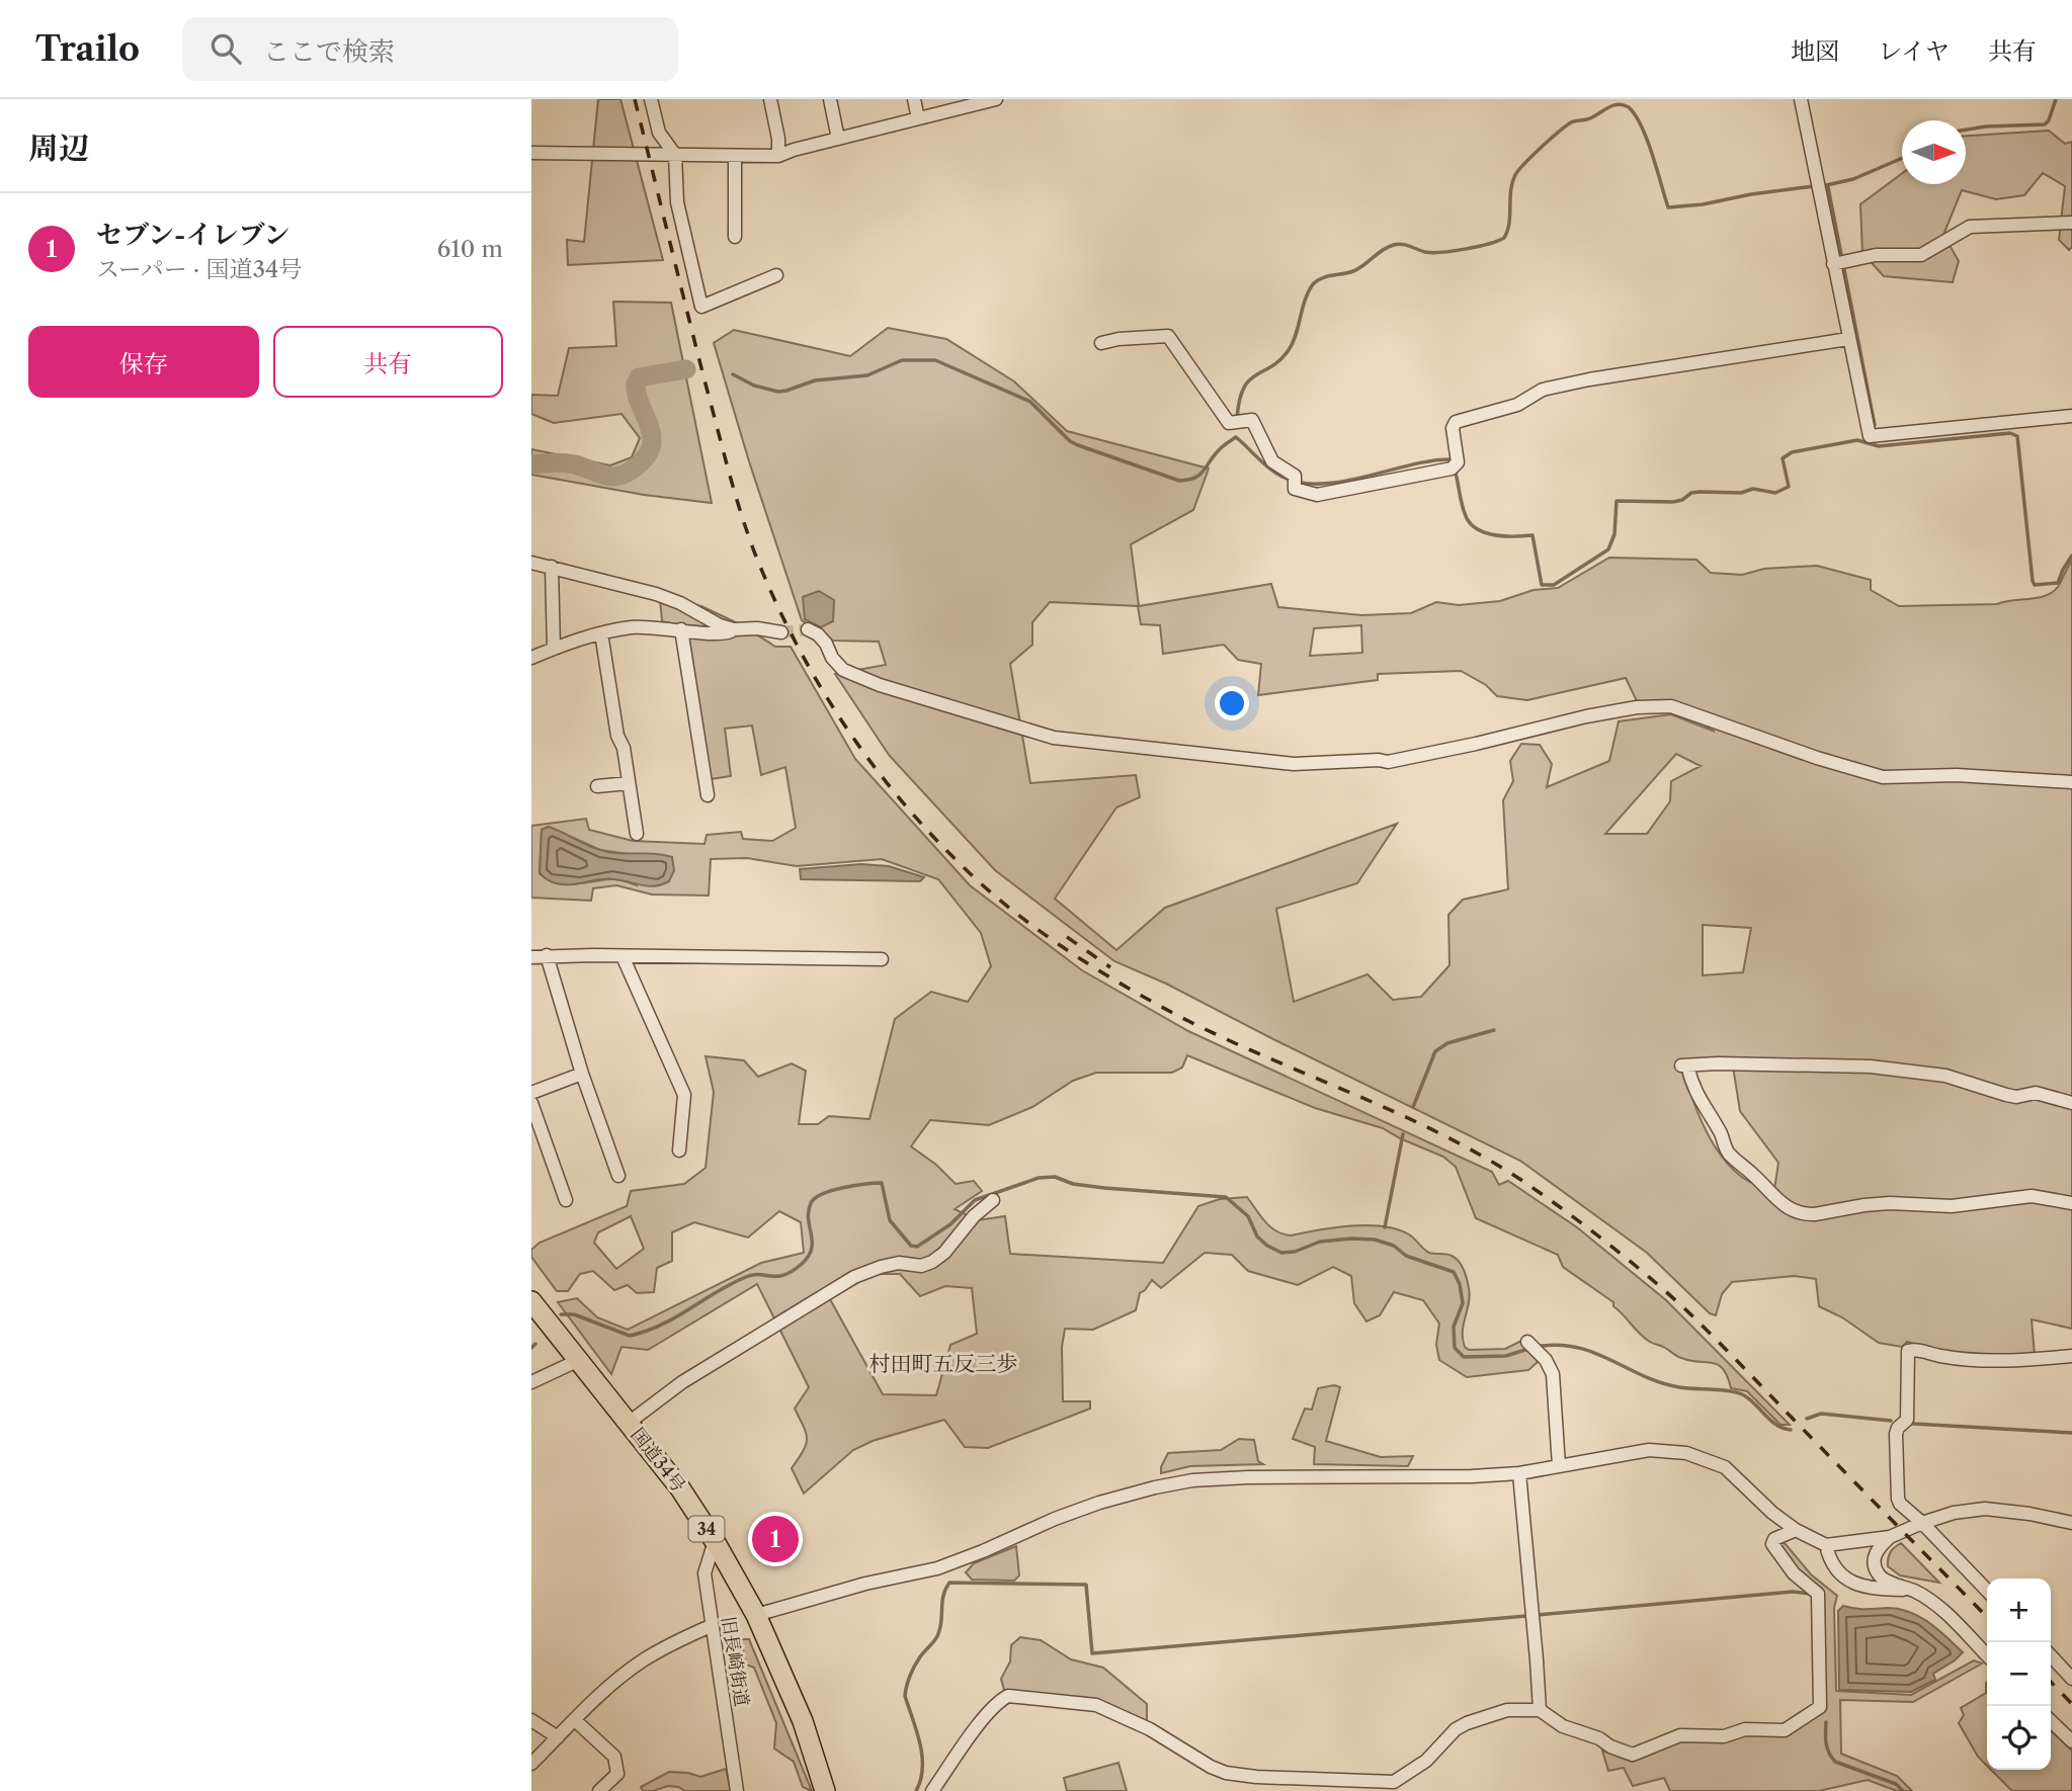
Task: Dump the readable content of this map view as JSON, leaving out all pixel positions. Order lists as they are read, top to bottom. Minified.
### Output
{"streets":{"highway":["国道34号","34"],"street":["旧長崎街道"]},"crossings":[["国道34号","旧長崎街道"]],"districts":["村田町五反三歩"],"north":"right","page":{"header":"Trailo","search":"ここで検索","nav":["地図","レイヤ","共有"],"heading":"周辺","list":[{"mark":"1","name":"セブン-イレブン","note":"スーパー · 国道34号","value":"610 m"}],"buttons":["保存","共有"],"pins":"1","map_buttons":["+","−"]}}
